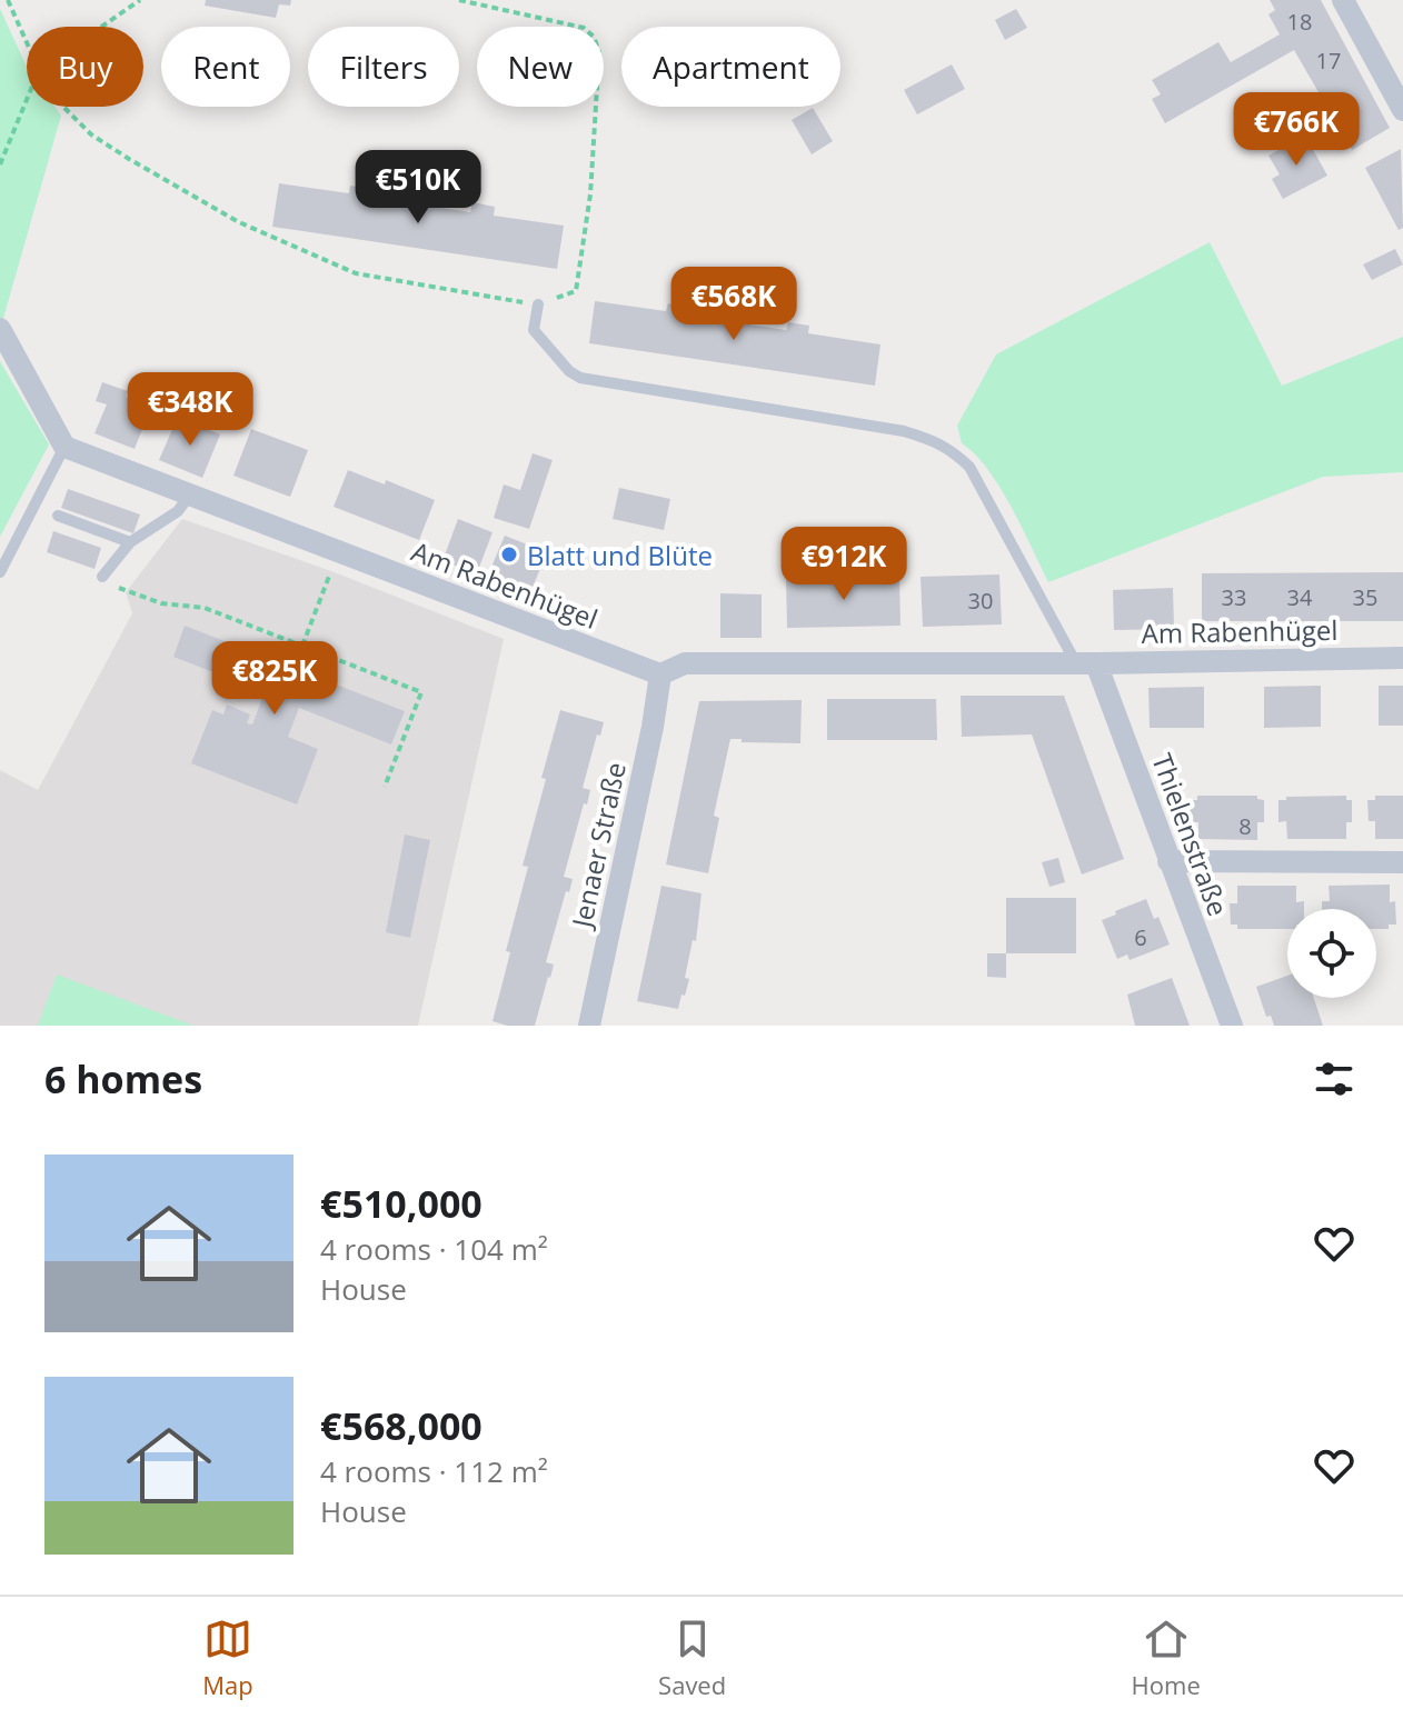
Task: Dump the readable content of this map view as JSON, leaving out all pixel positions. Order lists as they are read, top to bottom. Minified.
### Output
{"streets":{"street":["Am Rabenhügel","Thielenstraße","Jenaer Straße"]},"crossings":[["Am Rabenhügel","Thielenstraße"],["Am Rabenhügel","Jenaer Straße"]],"places":["Blatt und Blüte"],"house_numbers":["18","17","33","34","35","30","8","6"],"page":{"chip":["Buy","Rent","Filters","New","Apartment"],"price":["€766K","€510K","€568K","€348K","€912K","€825K"],"heading":"6 homes","list":[{"name":"€510,000","note":"4 rooms · 104 m² · House"},{"name":"€568,000","note":"4 rooms · 112 m² · House"}],"tabs":["Map","Saved","Home"]}}
